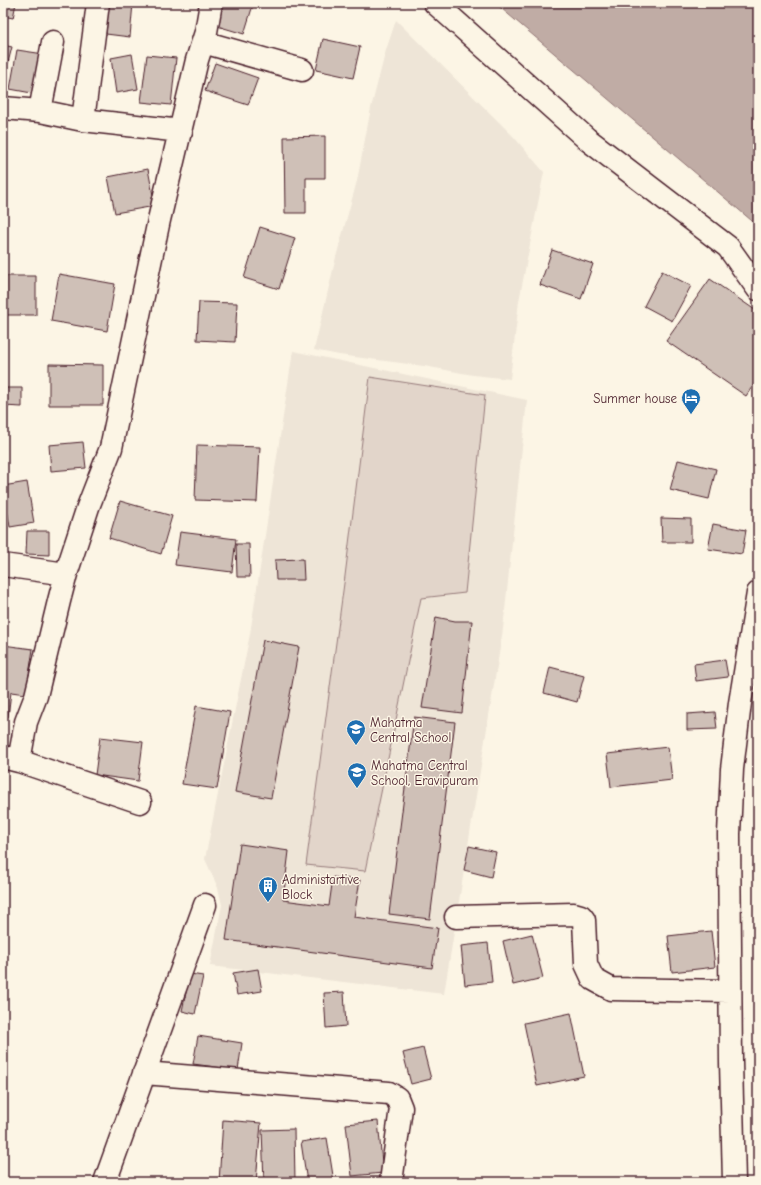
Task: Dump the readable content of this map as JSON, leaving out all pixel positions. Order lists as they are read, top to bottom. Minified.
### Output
{"places":{"hotel":["Summer house"],"school or university":["Mahatma Central School","Mahatma Central School, Eravipuram"],"building":["Administartive Block"]}}
